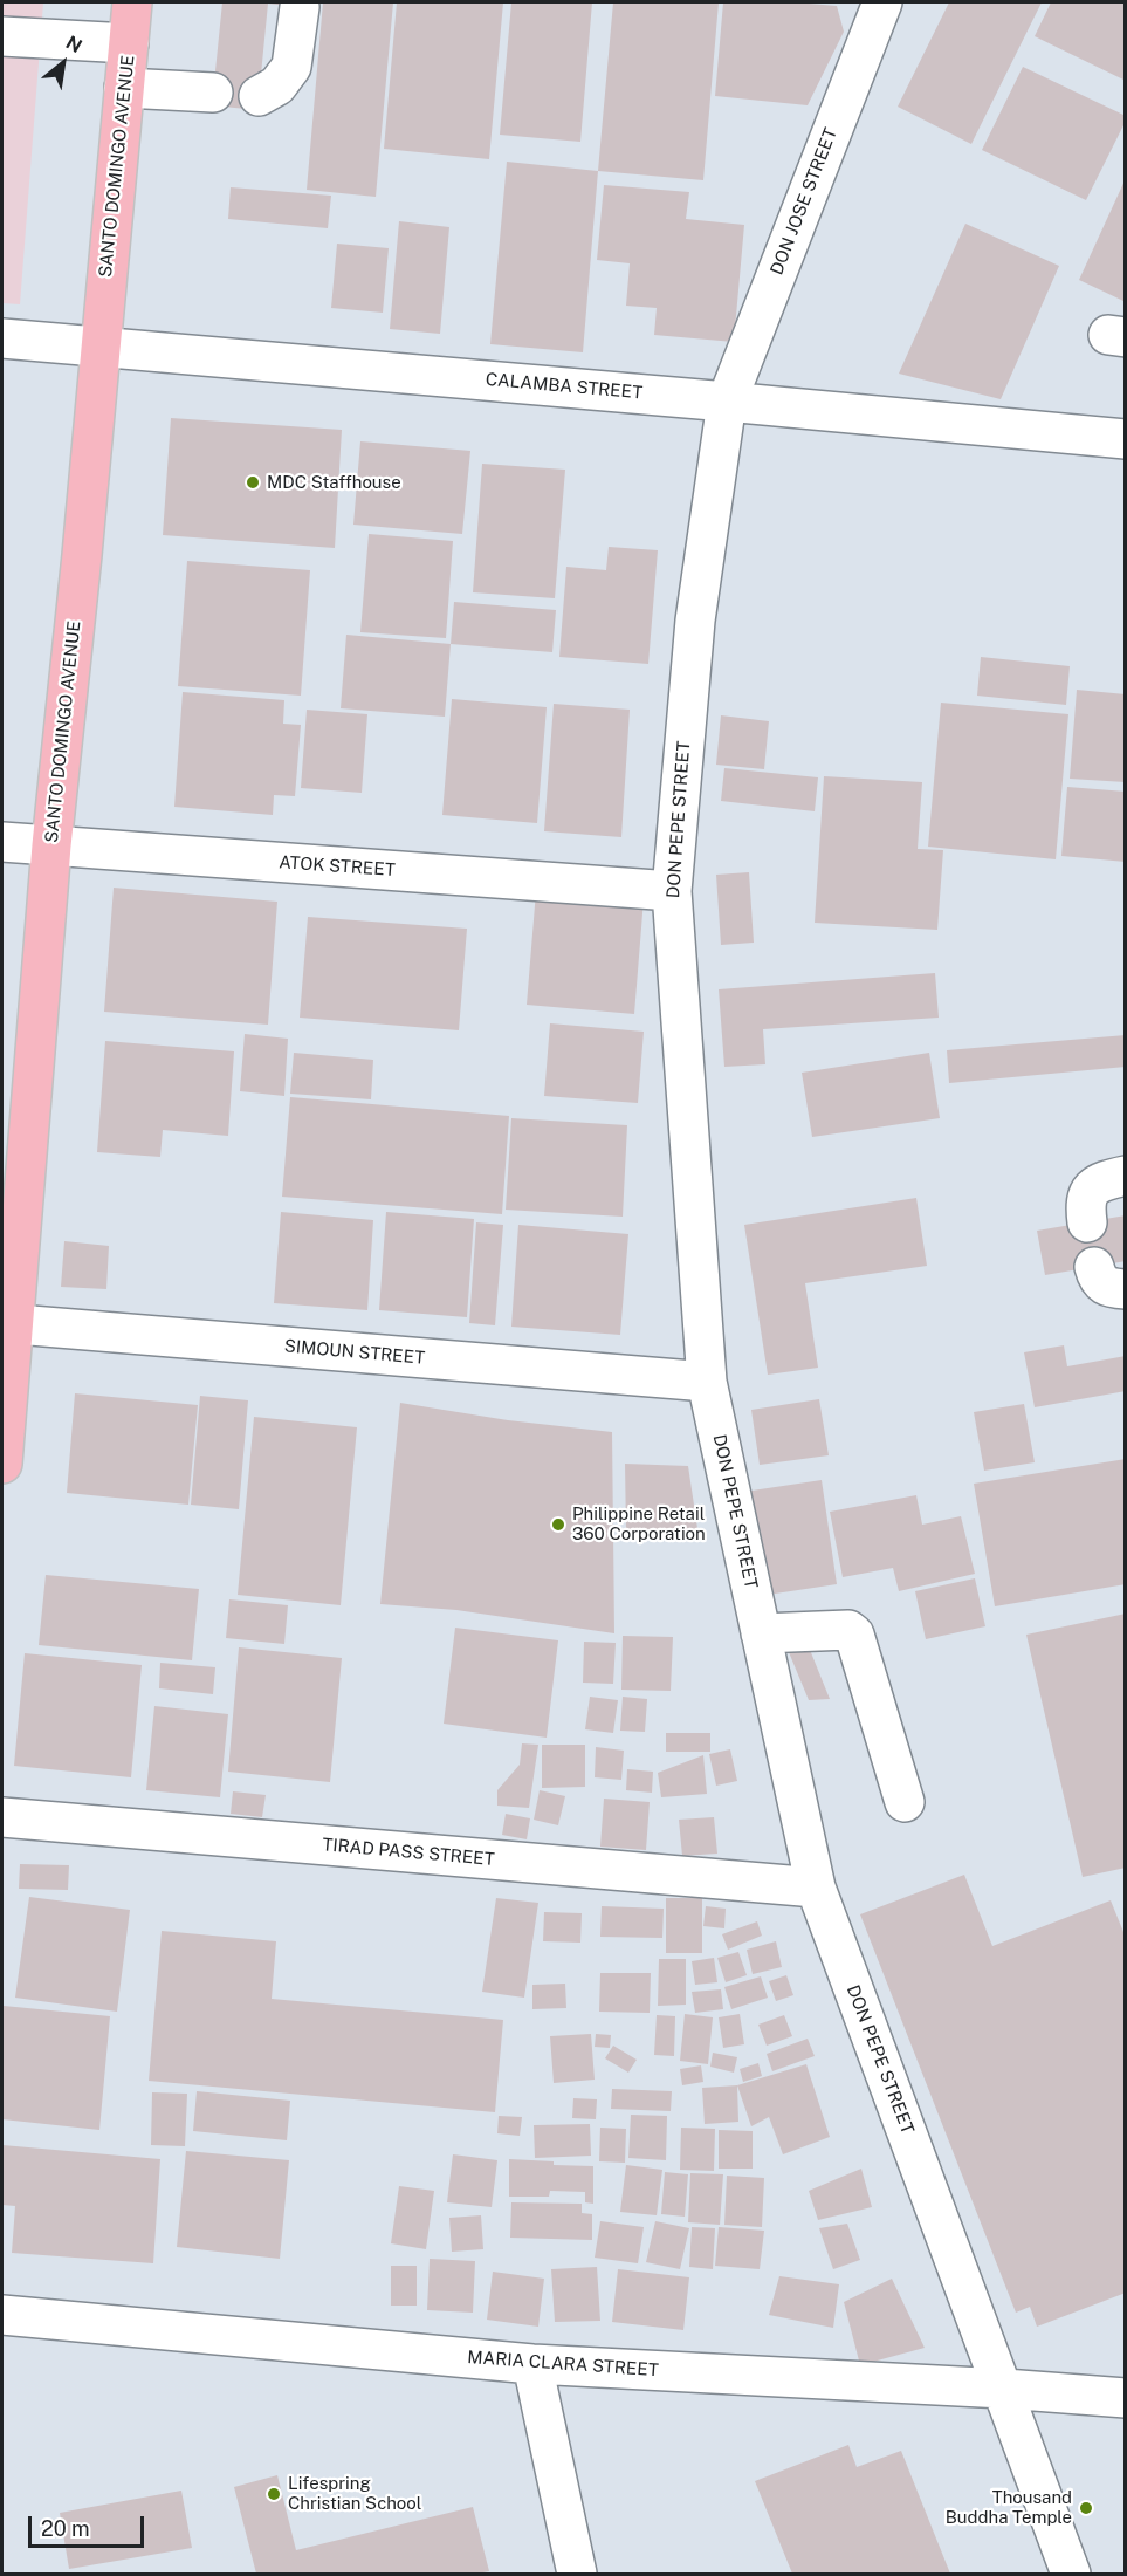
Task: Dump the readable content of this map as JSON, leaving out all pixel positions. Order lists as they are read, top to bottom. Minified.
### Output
{"streets":{"main road":["SANTO DOMINGO AVENUE"],"street":["DON JOSE STREET","CALAMBA STREET","DON PEPE STREET","ATOK STREET","SIMOUN STREET","TIRAD PASS STREET","MARIA CLARA STREET"]},"crossings":[["SANTO DOMINGO AVENUE","CALAMBA STREET"],["SANTO DOMINGO AVENUE","ATOK STREET"],["SANTO DOMINGO AVENUE","SIMOUN STREET"],["DON JOSE STREET","CALAMBA STREET"],["DON JOSE STREET","DON PEPE STREET"],["CALAMBA STREET","DON PEPE STREET"],["DON PEPE STREET","ATOK STREET"],["DON PEPE STREET","SIMOUN STREET"],["DON PEPE STREET","TIRAD PASS STREET"],["DON PEPE STREET","MARIA CLARA STREET"]],"places":["MDC Staffhouse","Philippine Retail 360 Corporation","Lifespring Christian School","Thousand Buddha Temple"],"scale_bar":"20 m","north":"top right"}
